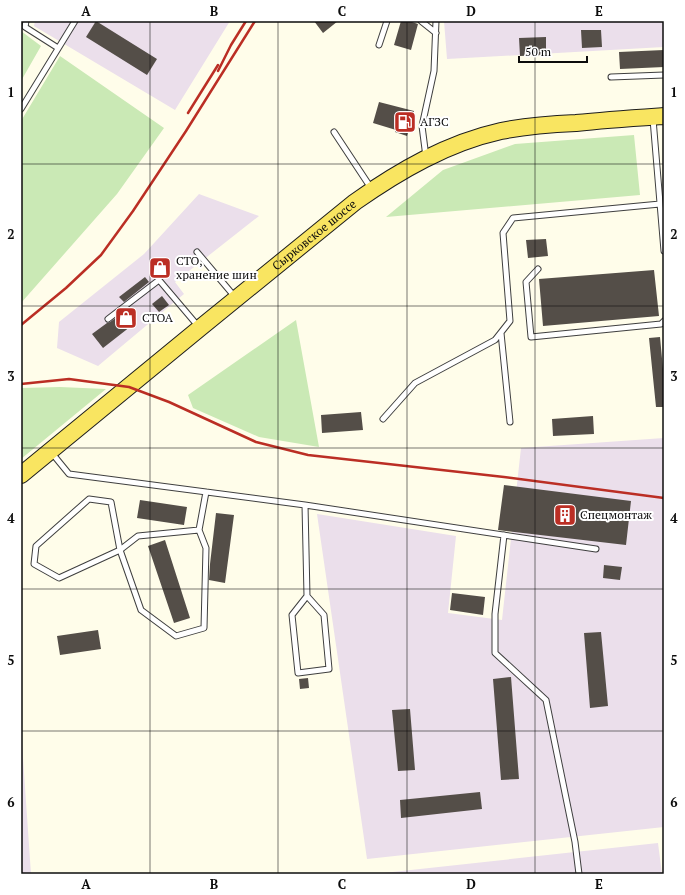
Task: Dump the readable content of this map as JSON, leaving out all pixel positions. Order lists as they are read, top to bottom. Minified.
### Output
{"streets":{"main road":["Сырковское шоссе"]},"places":{"fuel station":["АГЗС"],"shop":["СТО, хранение шин","СТОА"],"building":["Спецмонтаж"]},"scale_bar":"50 m","grid":{"columns":["A","B","C","D","E"],"rows":["1","2","3","4","5","6"]}}
